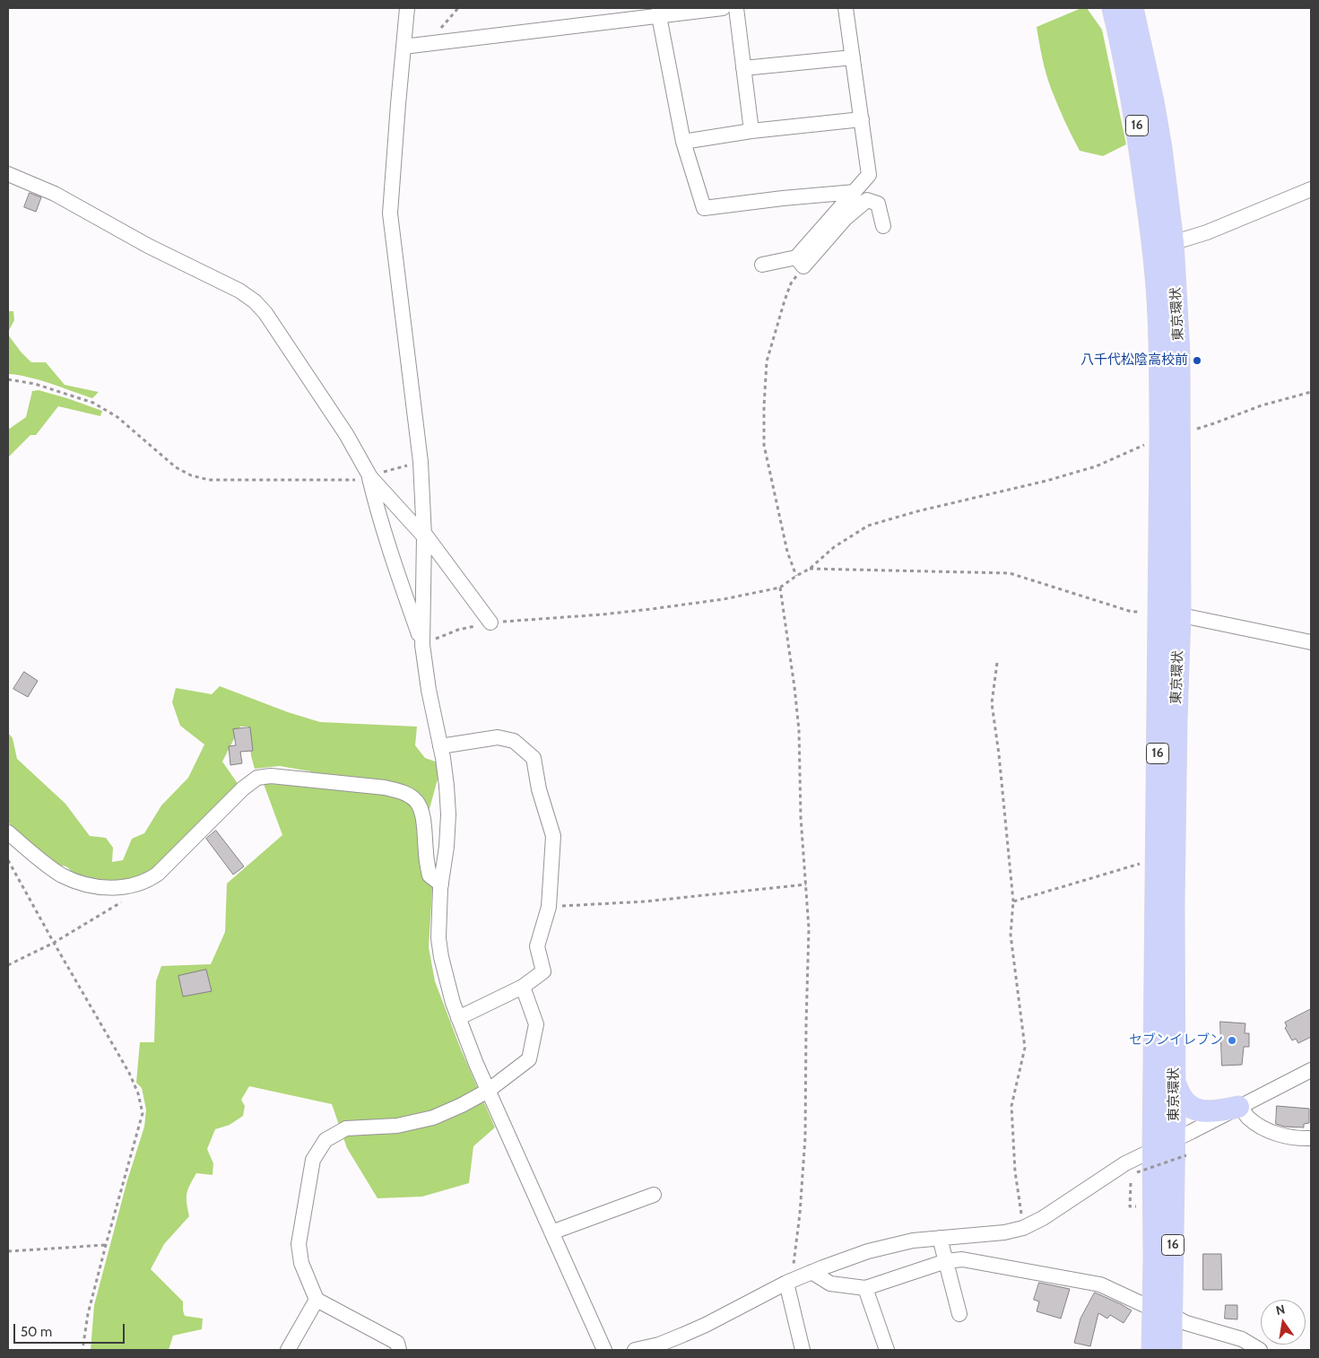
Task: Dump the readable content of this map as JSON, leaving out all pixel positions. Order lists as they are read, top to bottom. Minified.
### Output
{"streets":{"highway":["16","東京環状"]},"places":["八千代松陰高校前","セブンイレブン"],"scale_bar":"50 m","north":"top"}
